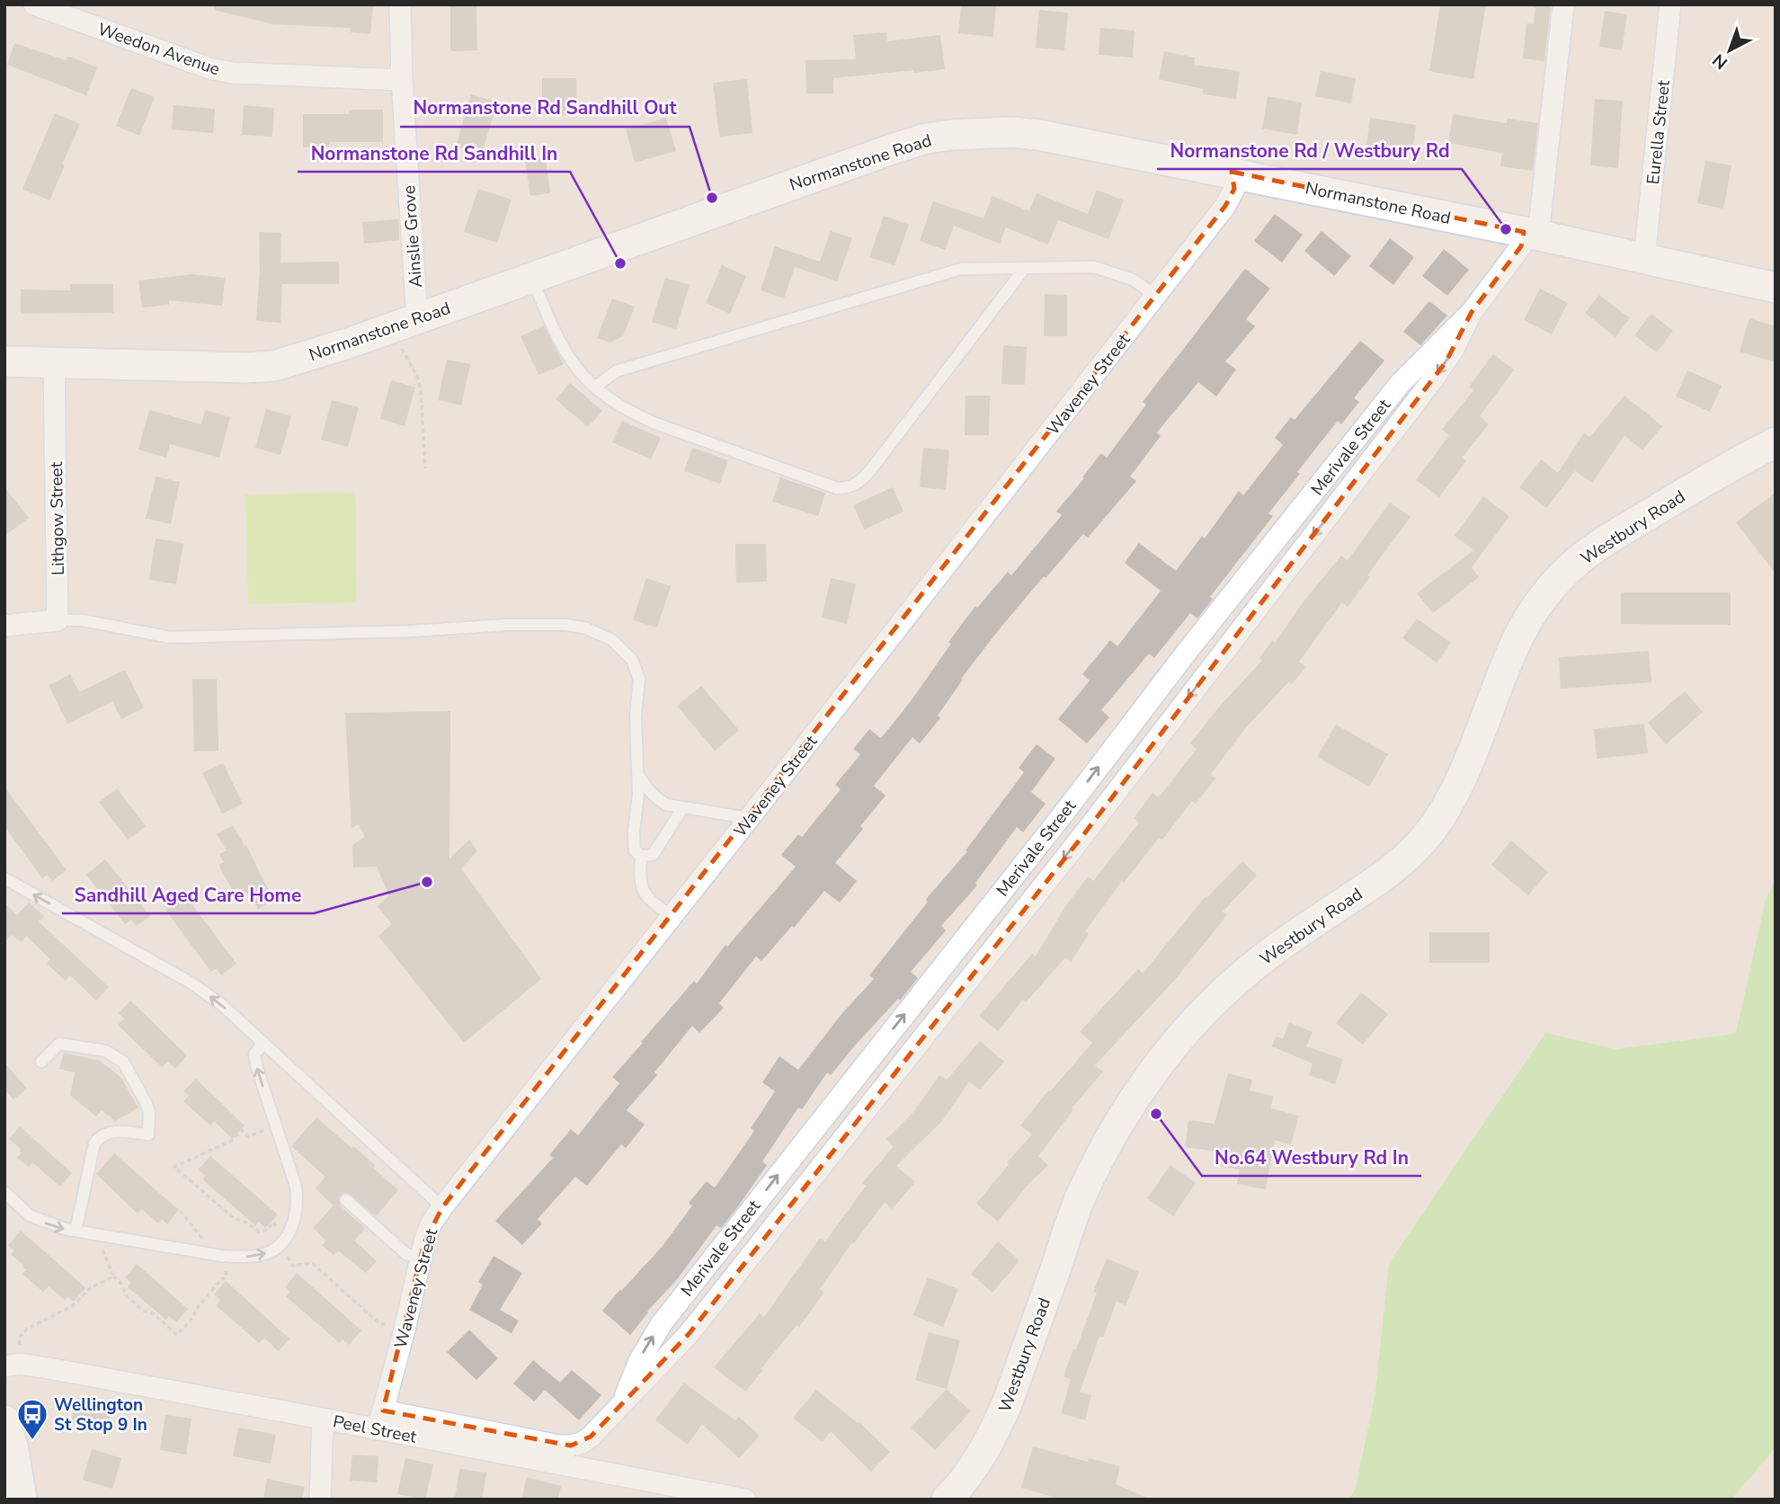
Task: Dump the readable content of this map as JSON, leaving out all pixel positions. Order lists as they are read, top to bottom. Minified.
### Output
{"streets":{"street":["Weedon Avenue","Eurella Street","Normanstone Road","Ainslie Grove","Waveney Street","Merivale Street","Lithgow Street","Westbury Road","Peel Street"]},"crossings":[["Weedon Avenue","Ainslie Grove"],["Eurella Street","Normanstone Road"],["Normanstone Road","Ainslie Grove"],["Normanstone Road","Waveney Street"],["Normanstone Road","Merivale Street"],["Normanstone Road","Lithgow Street"],["Waveney Street","Merivale Street"],["Waveney Street","Peel Street"],["Merivale Street","Peel Street"]],"places":{"other":["Normanstone Rd Sandhill Out","Normanstone Rd / Westbury Rd","Normanstone Rd Sandhill In","Sandhill Aged Care Home","No.64 Westbury Rd In"],"bus stop":["Wellington St Stop 9 In"]},"north":"bottom left"}
